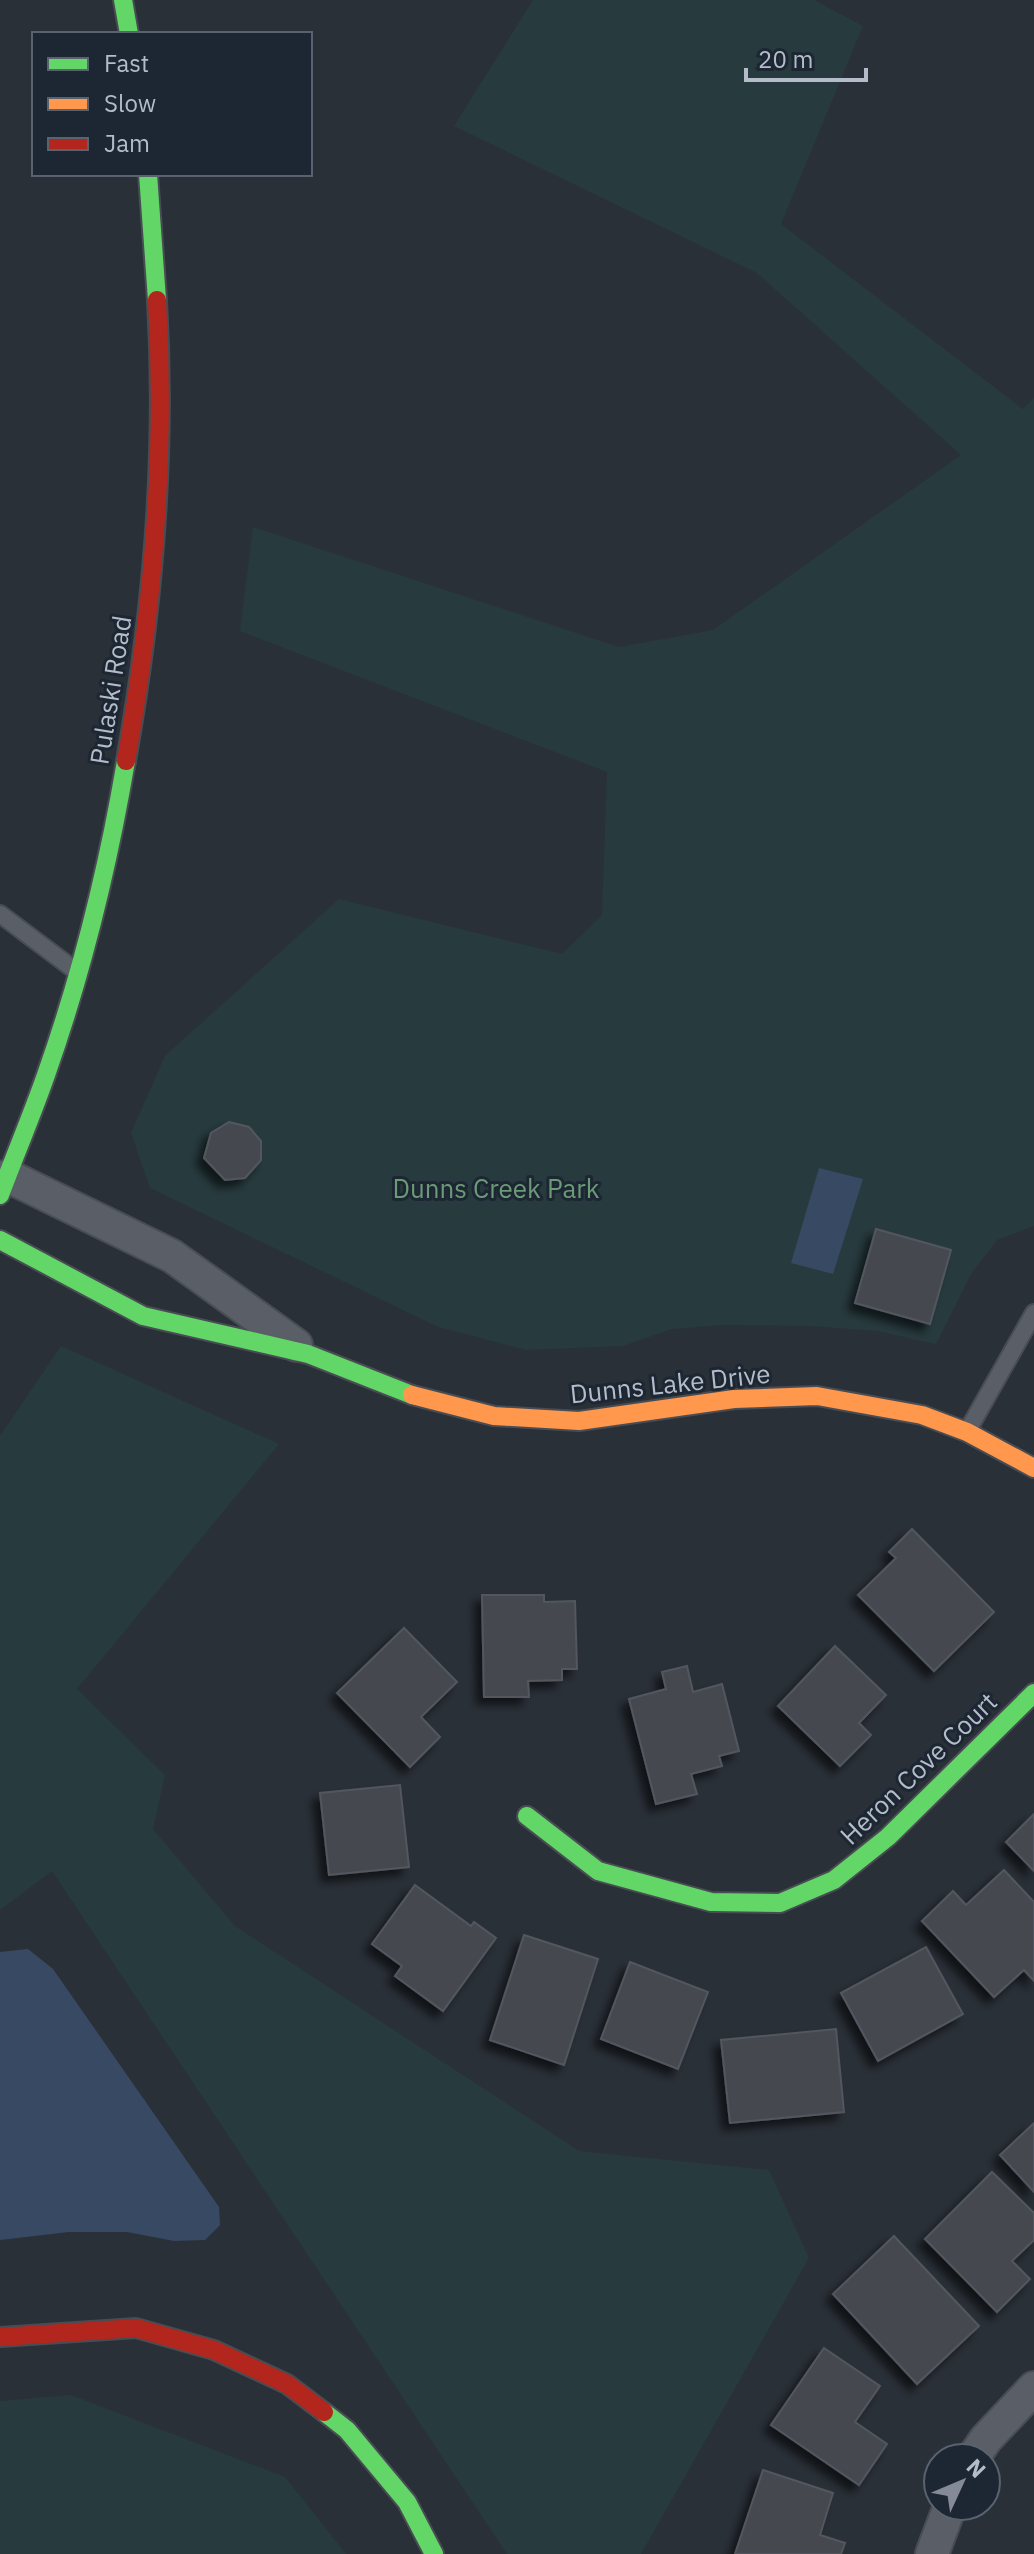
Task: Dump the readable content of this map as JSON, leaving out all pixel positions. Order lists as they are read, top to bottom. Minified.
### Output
{"streets":{"street":["Pulaski Road","Dunns Lake Drive","Heron Cove Court"]},"parks":["Dunns Creek Park"],"legend":["Fast","Slow","Jam"],"scale_bar":"20 m","north":"top right"}
